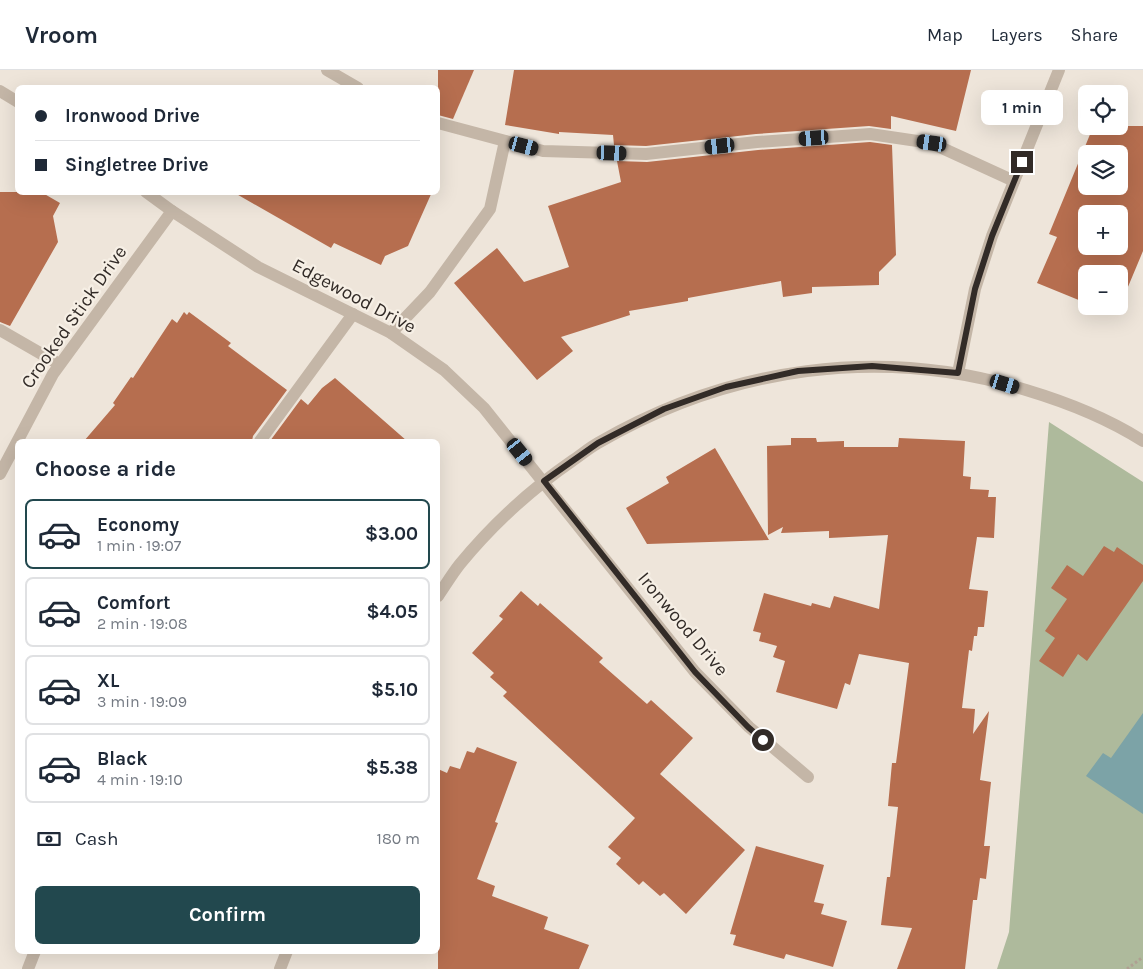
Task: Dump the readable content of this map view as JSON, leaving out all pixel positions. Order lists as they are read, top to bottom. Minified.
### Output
{"streets":{"street":["Edgewood Drive","Crooked Stick Drive","Ironwood Drive"]},"crossings":[["Edgewood Drive","Crooked Stick Drive"],["Edgewood Drive","Ironwood Drive"]],"page":{"header":"Vroom","nav":["Map","Layers","Share"],"map_buttons":["+","−"],"banner":["Ironwood Drive","Singletree Drive"],"bubble":"1 min","heading":"Choose a ride","list":[{"name":"Economy","note":"1 min · 19:07","value":"$3.00"},{"name":"Comfort","note":"2 min · 19:08","value":"$4.05"},{"name":"XL","note":"3 min · 19:09","value":"$5.10"},{"name":"Black","note":"4 min · 19:10","value":"$5.38"}],"pay":["Cash","180 m"],"buttons":"Confirm"}}
